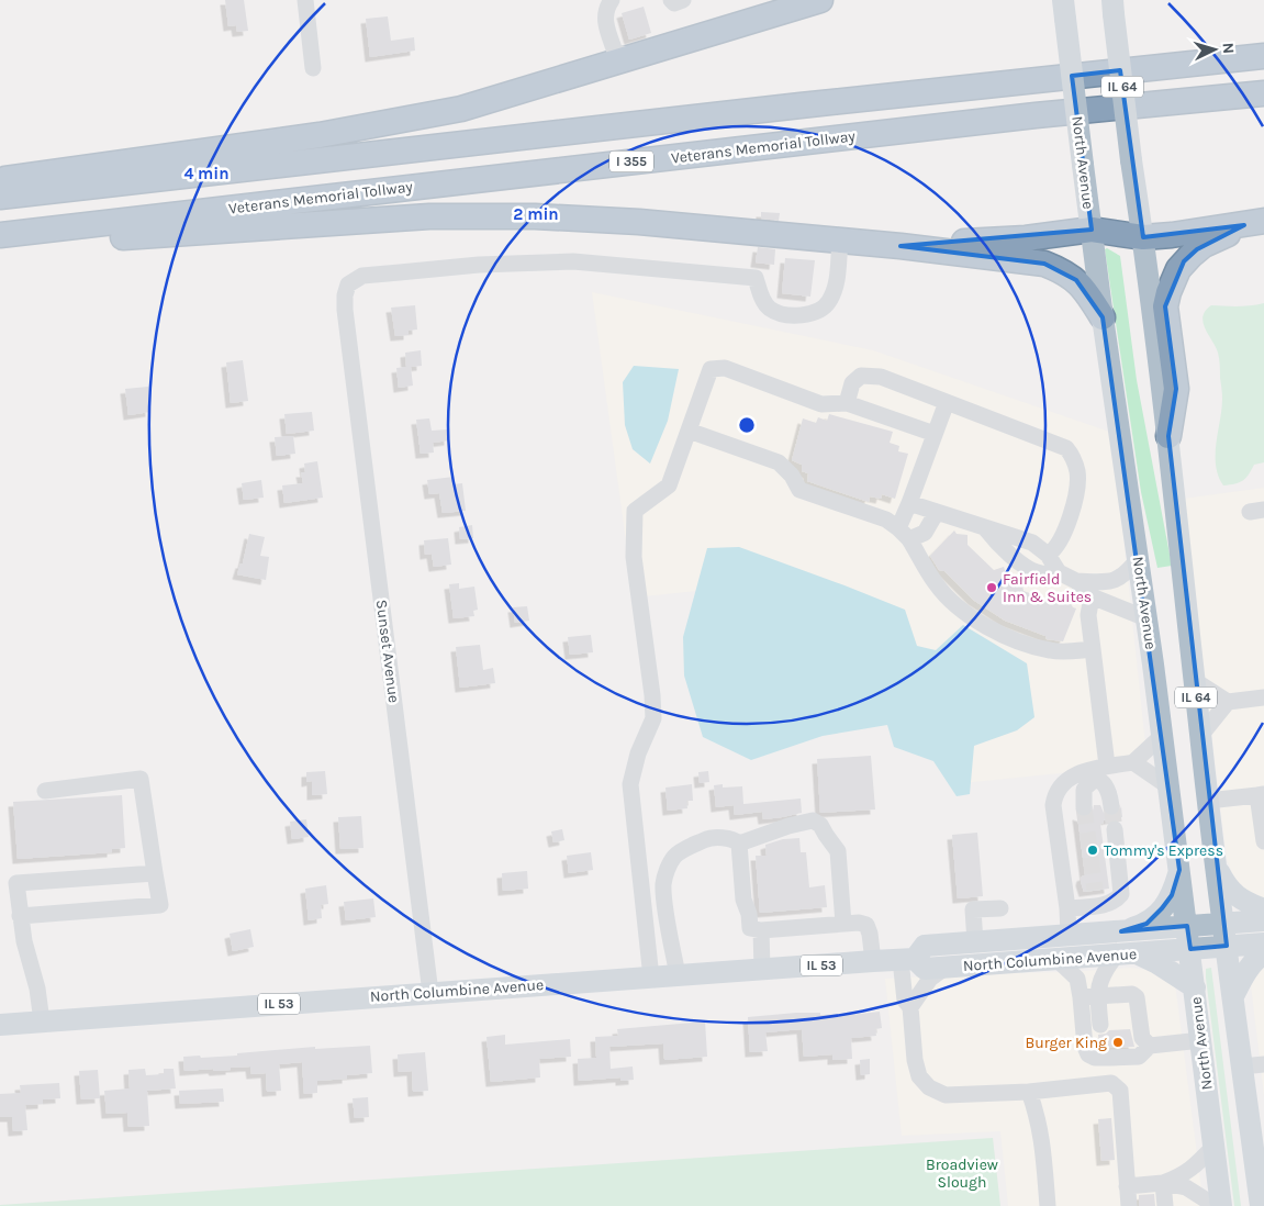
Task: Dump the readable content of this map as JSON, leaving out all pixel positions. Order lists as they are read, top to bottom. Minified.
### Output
{"streets":{"highway":["Veterans Memorial Tollway","I 355"],"main road":["IL 64","North Avenue","North Columbine Avenue","IL 53"],"street":["Sunset Avenue"]},"crossings":[["IL 64","North Columbine Avenue"],["IL 64","IL 53"],["North Avenue","North Columbine Avenue"],["North Avenue","IL 53"],["Sunset Avenue","North Columbine Avenue"],["North Columbine Avenue","IL 53"]],"parks":["Broadview Slough"],"places":["Fairfield Inn & Suites","Tommy's Express","Burger King"],"north":"right","rings":["4 min","2 min"]}
